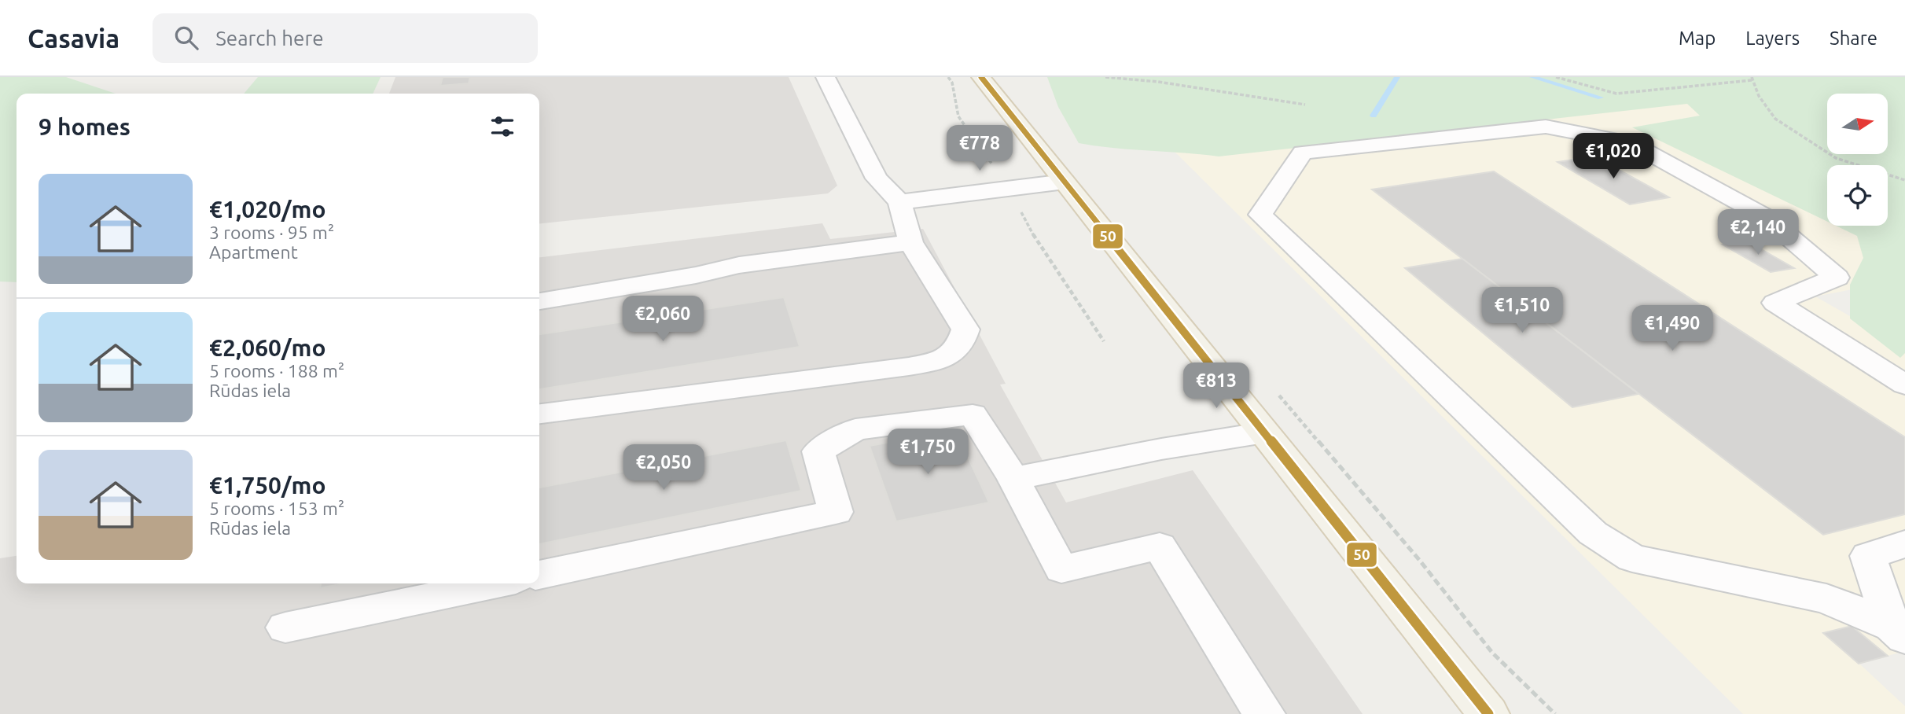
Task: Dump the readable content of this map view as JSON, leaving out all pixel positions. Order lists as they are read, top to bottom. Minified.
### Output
{"lines":["transit line 50"],"north":"right","page":{"header":"Casavia","search":"Search here","nav":["Map","Layers","Share"],"heading":"9 homes","price":["€778","€1,020","€2,140","€1,510","€2,060","€1,490","€813","€1,750","€2,050"],"list":[{"name":"€1,020/mo","note":"3 rooms · 95 m² · Apartment"},{"name":"€2,060/mo","note":"5 rooms · 188 m² · Rūdas iela"},{"name":"€1,750/mo","note":"5 rooms · 153 m² · Rūdas iela"}]}}
